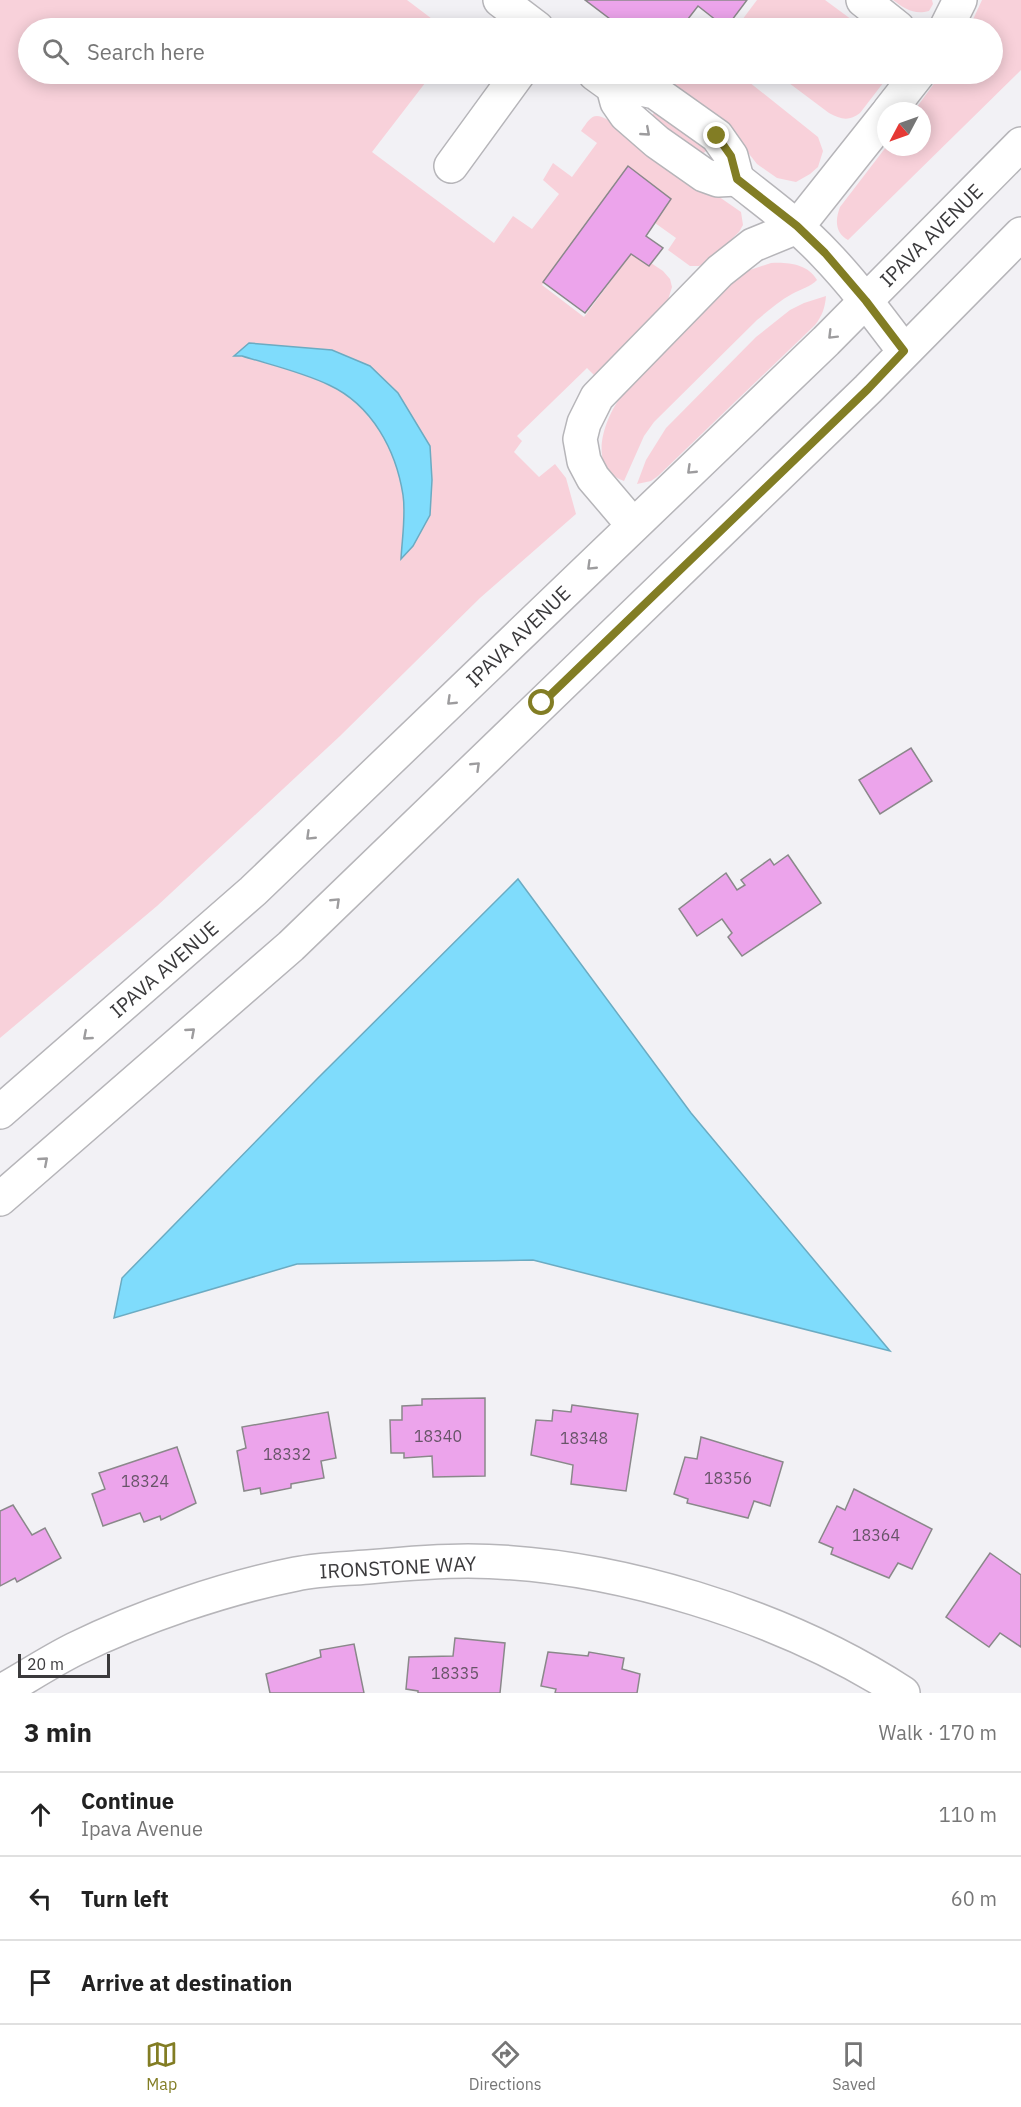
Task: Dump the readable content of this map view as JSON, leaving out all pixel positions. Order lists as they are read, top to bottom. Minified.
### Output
{"streets":{"street":["IPAVA AVENUE","IRONSTONE WAY"]},"house_numbers":["18340","18348","18332","18356","18324","18364","18335"],"scale_bar":"20 m","north":"bottom left","page":{"search":"Search here","scale":"20 m","heading":["3 min","Walk · 170 m"],"list":[["Continue","Ipava Avenue","110 m"],["Turn left","60 m"],"Arrive at destination"],"nav":["Map","Directions","Saved"]}}
